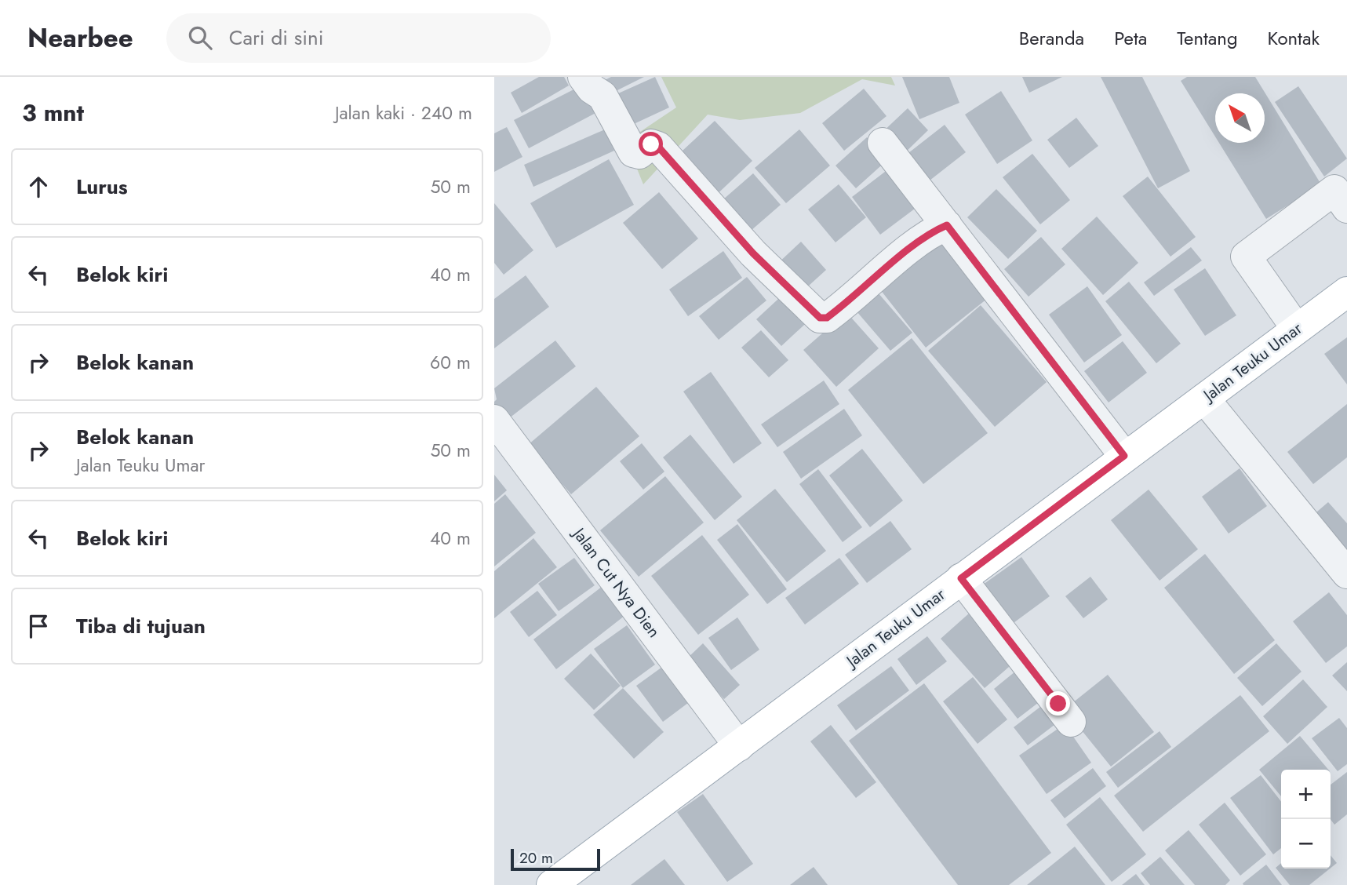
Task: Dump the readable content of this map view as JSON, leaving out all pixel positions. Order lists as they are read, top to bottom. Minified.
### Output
{"streets":{"main road":["Jalan Teuku Umar"],"street":["Jalan Cut Nya Dien"]},"crossings":[["Jalan Teuku Umar","Jalan Cut Nya Dien"]],"scale_bar":"20 m","north":"top left","page":{"header":"Nearbee","search":"Cari di sini","nav":["Beranda","Peta","Tentang","Kontak"],"heading":["3 mnt","Jalan kaki · 240 m"],"list":[["Lurus","50 m"],["Belok kiri","40 m"],["Belok kanan","60 m"],["Belok kanan","Jalan Teuku Umar","50 m"],["Belok kiri","40 m"],"Tiba di tujuan"],"map_buttons":["+","−"],"scale":"20 m"}}
